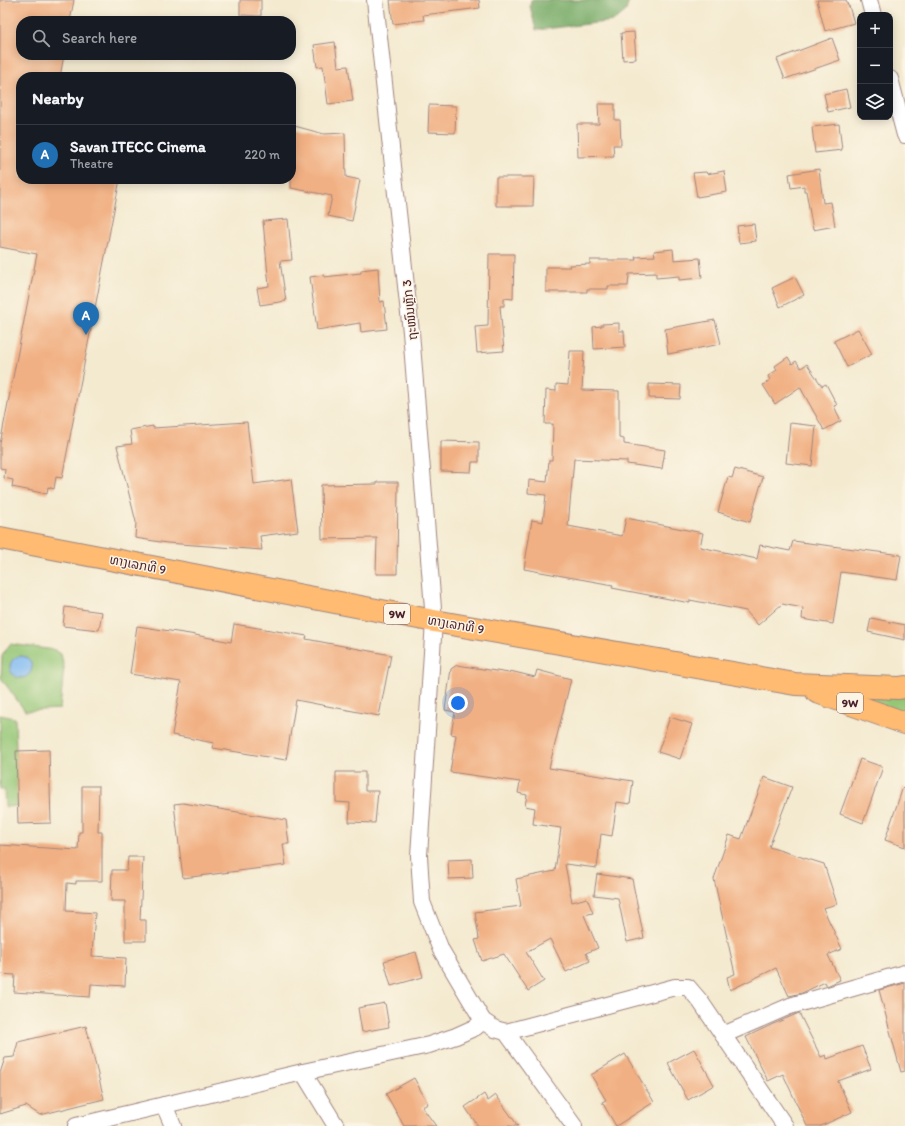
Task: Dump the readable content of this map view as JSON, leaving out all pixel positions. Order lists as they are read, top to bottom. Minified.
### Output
{"streets":{"main road":["ທາງເລກທີ 9","9W"],"street":["ຖະໜົນຫຼັກ 3"]},"crossings":[["ຖະໜົນຫຼັກ 3","ທາງເລກທີ 9"]],"page":{"map_buttons":["+","−"],"search":"Search here","heading":"Nearby","list":[{"mark":"A","name":"Savan ITECC Cinema","note":"Theatre","value":"220 m"}],"pins":"A"}}
